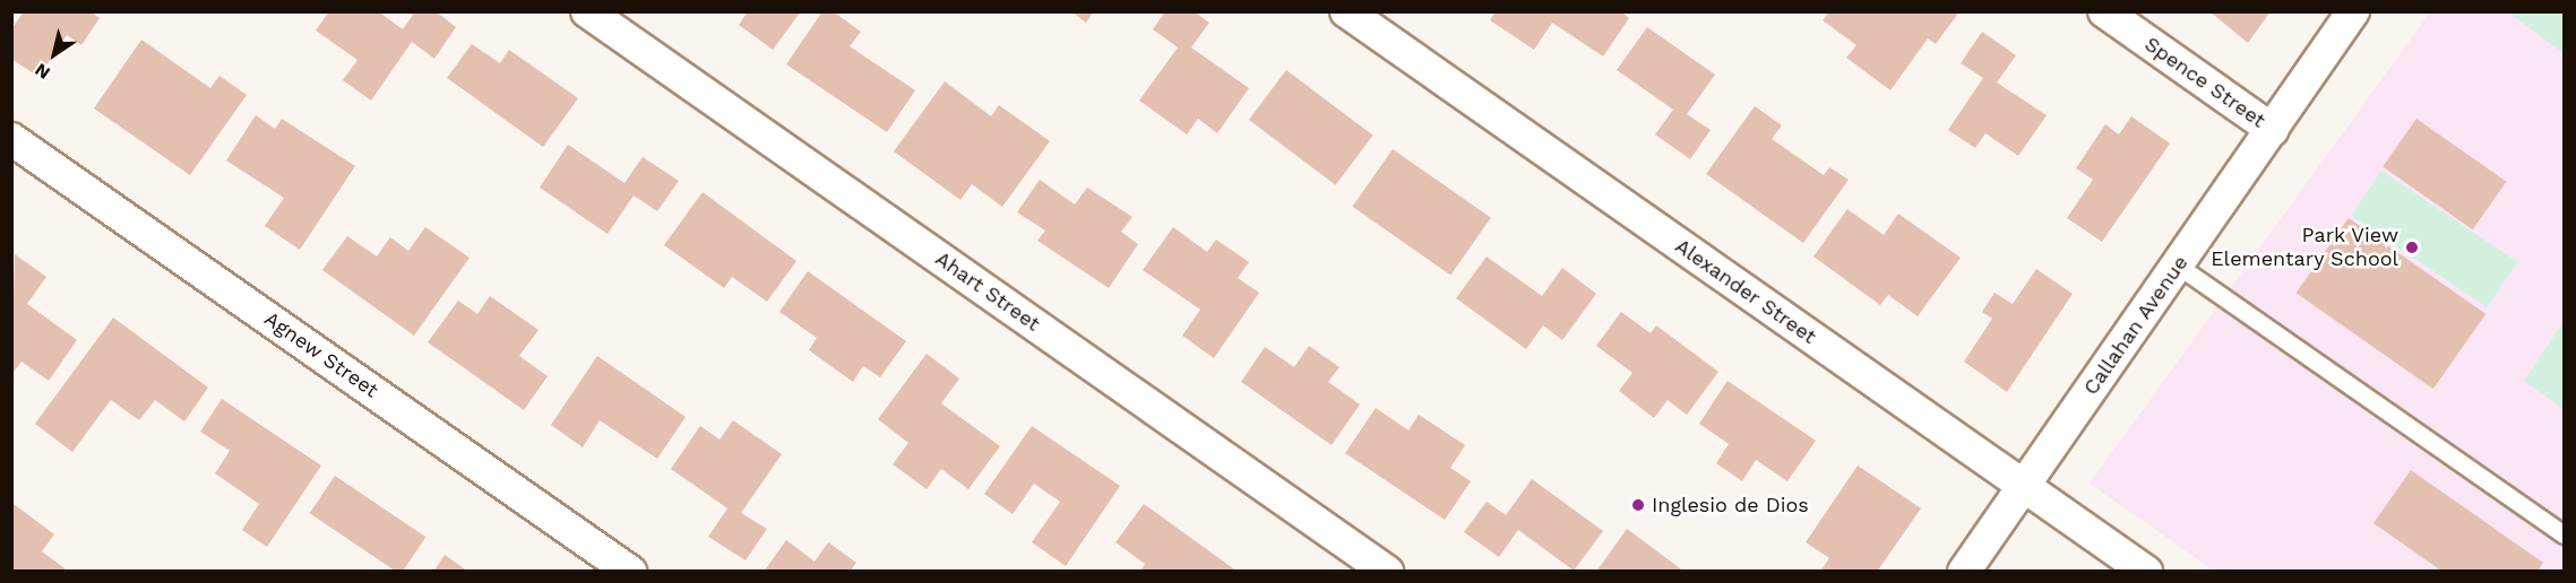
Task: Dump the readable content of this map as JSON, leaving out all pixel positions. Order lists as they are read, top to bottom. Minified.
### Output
{"streets":{"street":["Spence Street","Ahart Street","Alexander Street","Callahan Avenue","Agnew Street"]},"crossings":[["Spence Street","Callahan Avenue"],["Alexander Street","Callahan Avenue"]],"places":["Park View Elementary School","Inglesio de Dios"],"north":"bottom left"}
